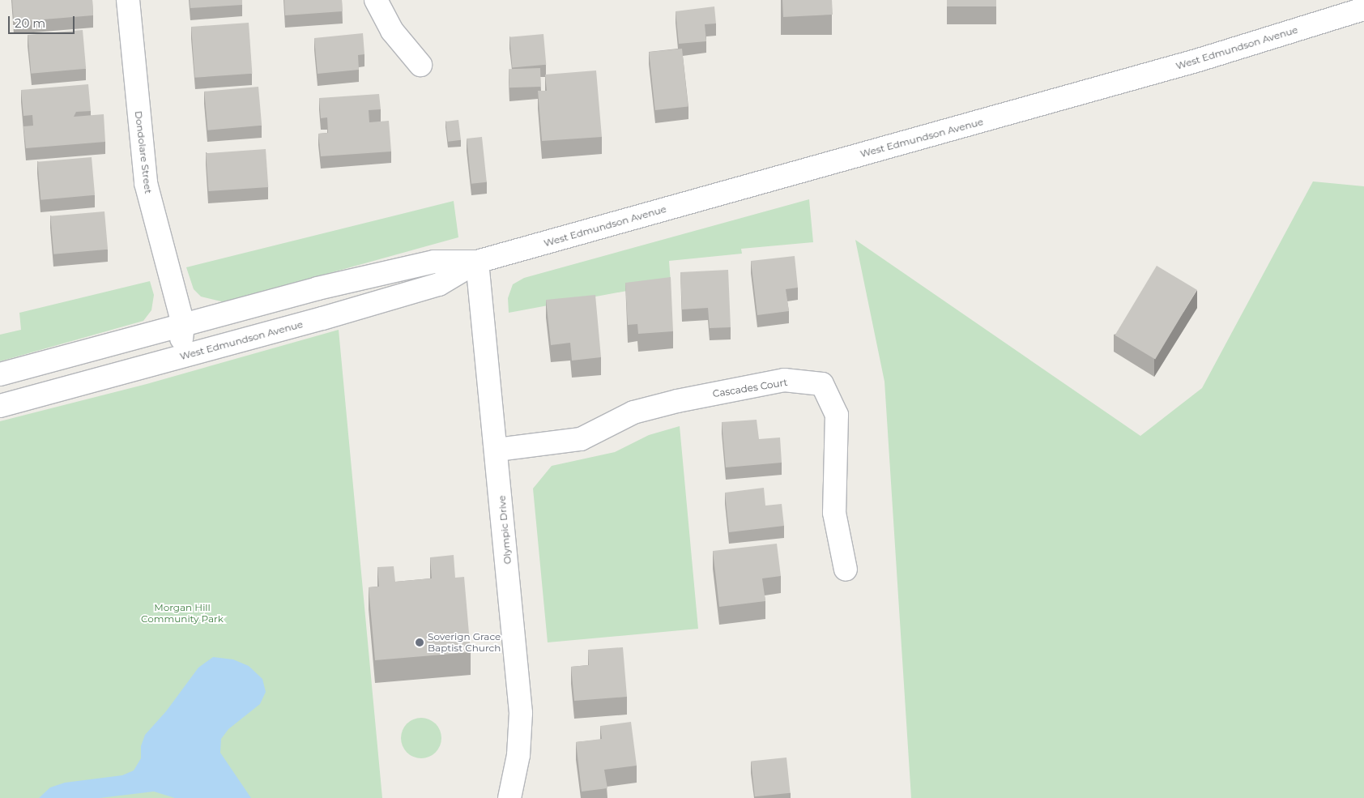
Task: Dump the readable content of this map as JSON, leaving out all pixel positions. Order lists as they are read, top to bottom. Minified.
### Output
{"streets":{"street":["West Edmundson Avenue","Dondolare Street","Cascades Court","Olympic Drive"]},"crossings":[["West Edmundson Avenue","Dondolare Street"],["West Edmundson Avenue","Olympic Drive"],["Cascades Court","Olympic Drive"]],"parks":["Morgan Hill Community Park"],"places":["Soverign Grace Baptist Church"],"scale_bar":"20 m"}
